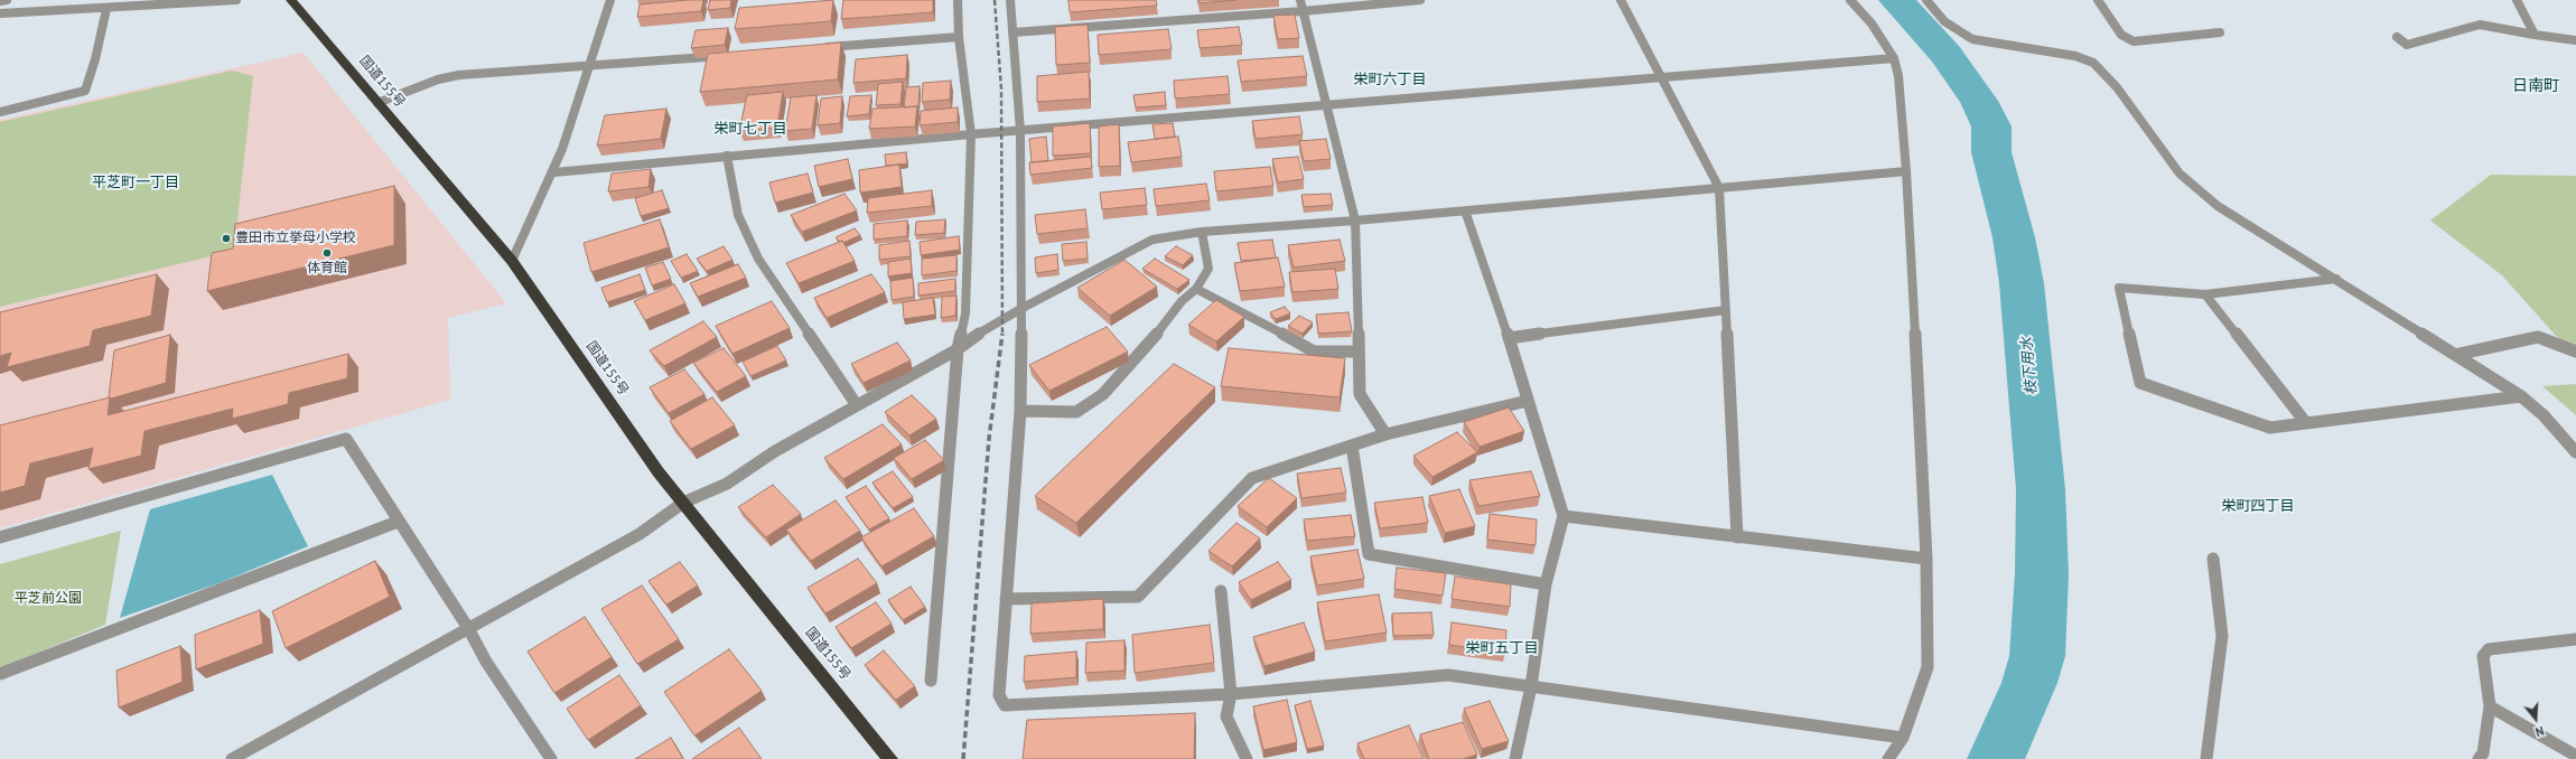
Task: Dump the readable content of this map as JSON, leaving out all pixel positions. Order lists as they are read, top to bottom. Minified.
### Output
{"streets":{"highway":["国道155号"]},"districts":["栄町六丁目","日南町","栄町七丁目","平芝町一丁目","栄町四丁目","栄町五丁目"],"water":["枝下用水"],"parks":["平芝前公園"],"places":["豊田市立挙母小学校","体育館"],"north":"bottom"}
